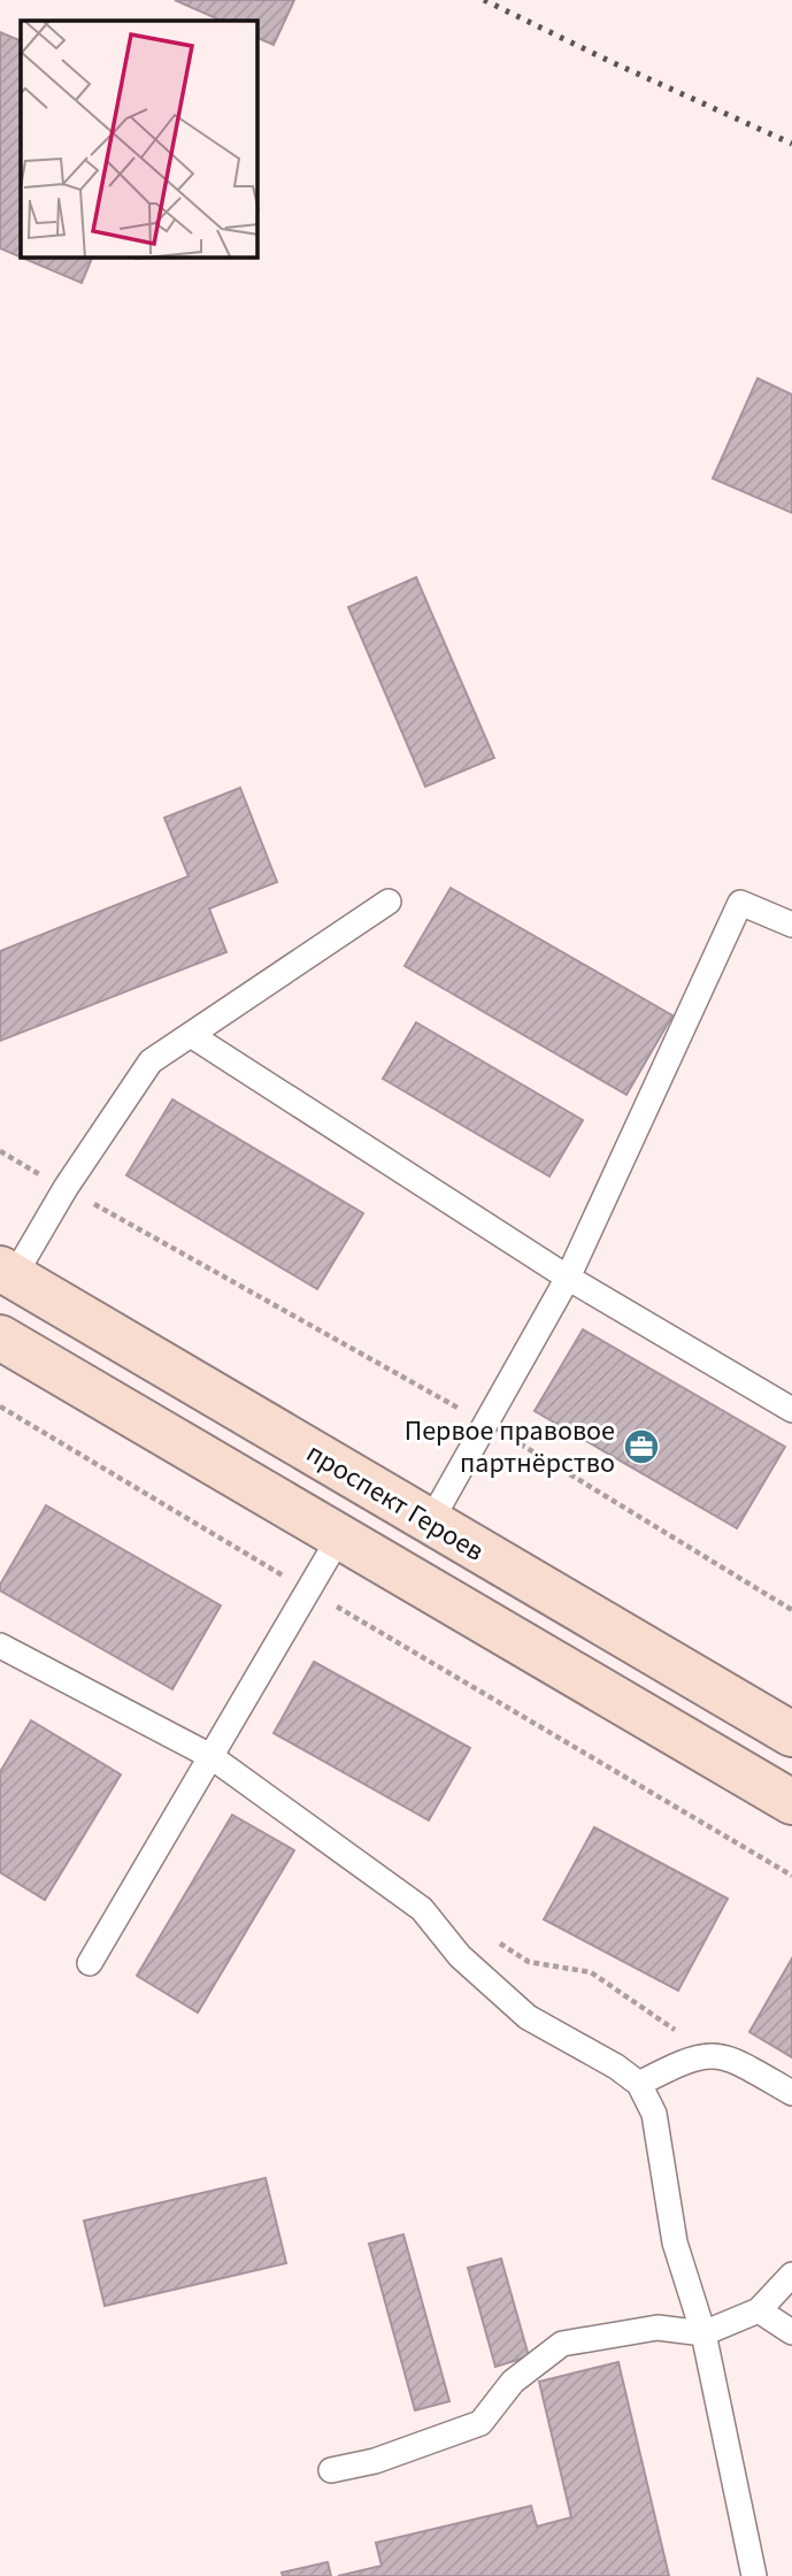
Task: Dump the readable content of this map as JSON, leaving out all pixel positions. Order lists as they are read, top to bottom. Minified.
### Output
{"streets":{"main road":["проспект Героев"]},"places":{"office":["Первое правовое партнёрство"]}}
